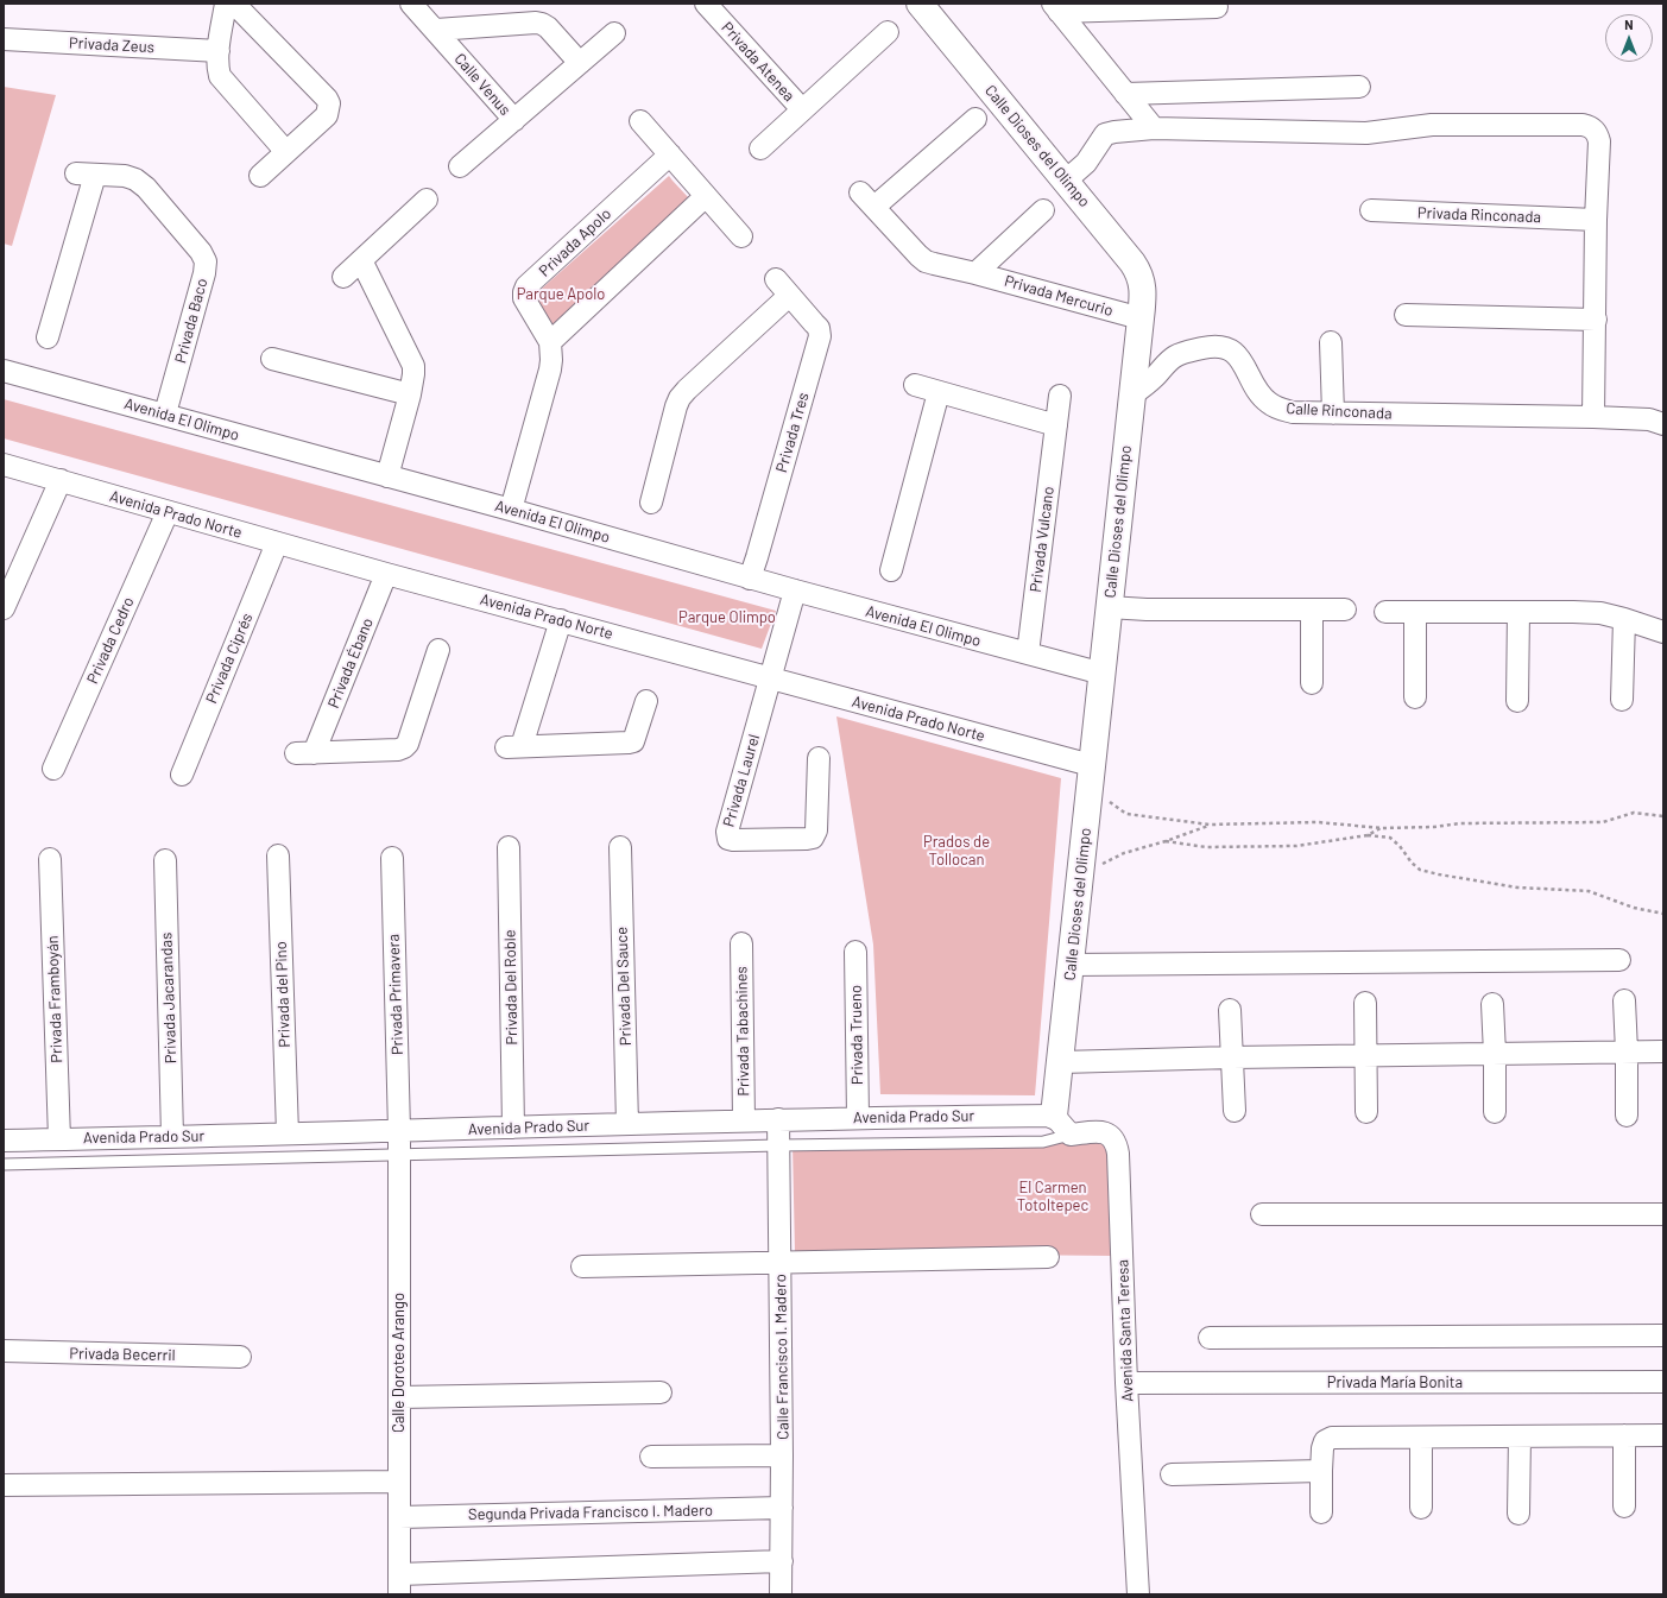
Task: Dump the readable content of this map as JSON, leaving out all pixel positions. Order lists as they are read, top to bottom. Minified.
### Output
{"streets":{"main road":["Calle Dioses del Olimpo"],"street":["Privada Zeus","Privada Atenea","Calle Venus","Privada Rinconada","Privada Apolo","Privada Mercurio","Privada Baco","Calle Rinconada","Avenida El Olimpo","Privada Tres","Avenida Prado Norte","Privada Vulcano","Privada Cedro","Privada Ciprés","Privada Ébano","Privada Laurel","Privada Del Sauce","Privada Del Roble","Privada del Pino","Privada Primavera","Privada Jacarandas","Privada Framboyán","Privada Tabachines","Privada Trueno","Avenida Prado Sur","Avenida Santa Teresa","Privada Becerril","Calle Francisco I. Madero","Calle Doroteo Arango","Privada María Bonita","Segunda Privada Francisco I. Madero"]},"crossings":[["Calle Dioses del Olimpo","Privada Mercurio"],["Calle Dioses del Olimpo","Calle Rinconada"],["Calle Dioses del Olimpo","Avenida El Olimpo"],["Calle Dioses del Olimpo","Avenida Prado Norte"],["Calle Dioses del Olimpo","Avenida Prado Sur"],["Privada Apolo","Avenida El Olimpo"],["Privada Baco","Avenida El Olimpo"],["Avenida El Olimpo","Privada Tres"],["Avenida El Olimpo","Privada Vulcano"],["Avenida El Olimpo","Privada Laurel"],["Avenida Prado Norte","Privada Cedro"],["Avenida Prado Norte","Privada Ciprés"],["Avenida Prado Norte","Privada Ébano"],["Avenida Prado Norte","Privada Laurel"],["Privada Del Sauce","Avenida Prado Sur"],["Privada Del Roble","Avenida Prado Sur"],["Privada del Pino","Avenida Prado Sur"],["Privada Primavera","Avenida Prado Sur"],["Privada Primavera","Calle Doroteo Arango"],["Privada Jacarandas","Avenida Prado Sur"],["Privada Framboyán","Avenida Prado Sur"],["Privada Tabachines","Avenida Prado Sur"],["Privada Trueno","Avenida Prado Sur"],["Avenida Prado Sur","Calle Francisco I. Madero"],["Avenida Prado Sur","Calle Doroteo Arango"],["Avenida Santa Teresa","Privada María Bonita"],["Calle Francisco I. Madero","Segunda Privada Francisco I. Madero"],["Calle Doroteo Arango","Segunda Privada Francisco I. Madero"]],"parks":["Parque Apolo","Parque Olimpo","Prados de Tollocan","El Carmen Totoltepec"],"north":"top"}
